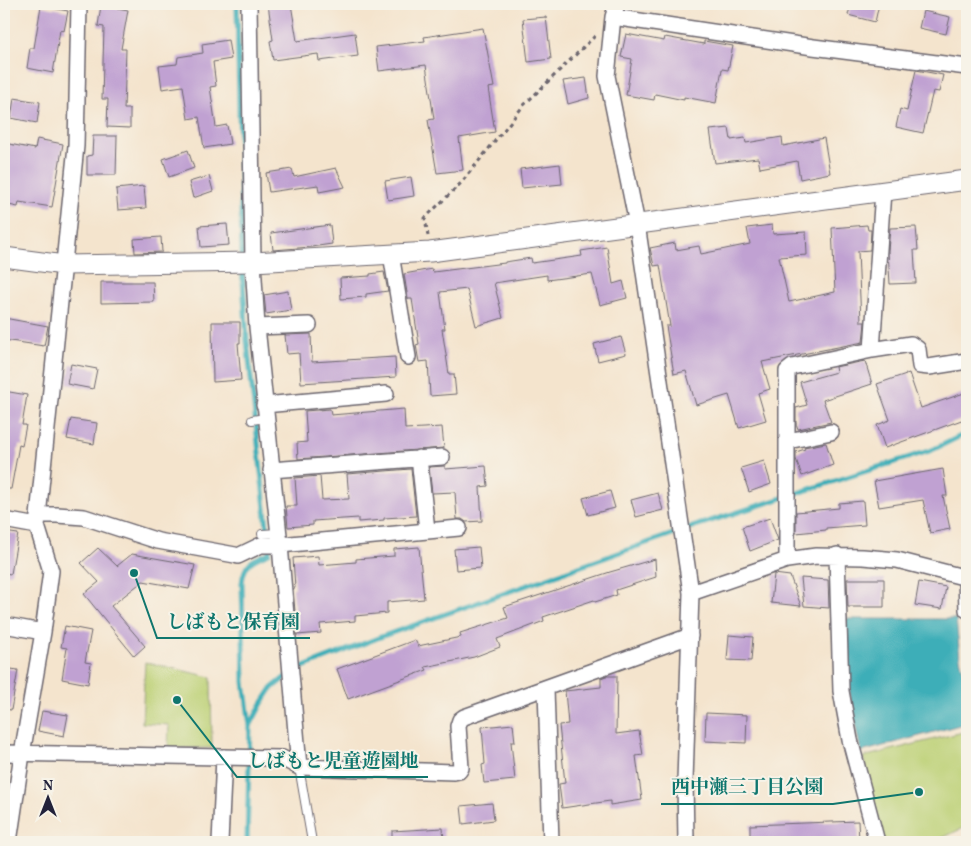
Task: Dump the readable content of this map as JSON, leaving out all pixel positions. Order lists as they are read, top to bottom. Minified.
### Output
{"places":["しばもと保育園","しばもと児童遊園地","西中瀬三丁目公園"],"north":"top"}
